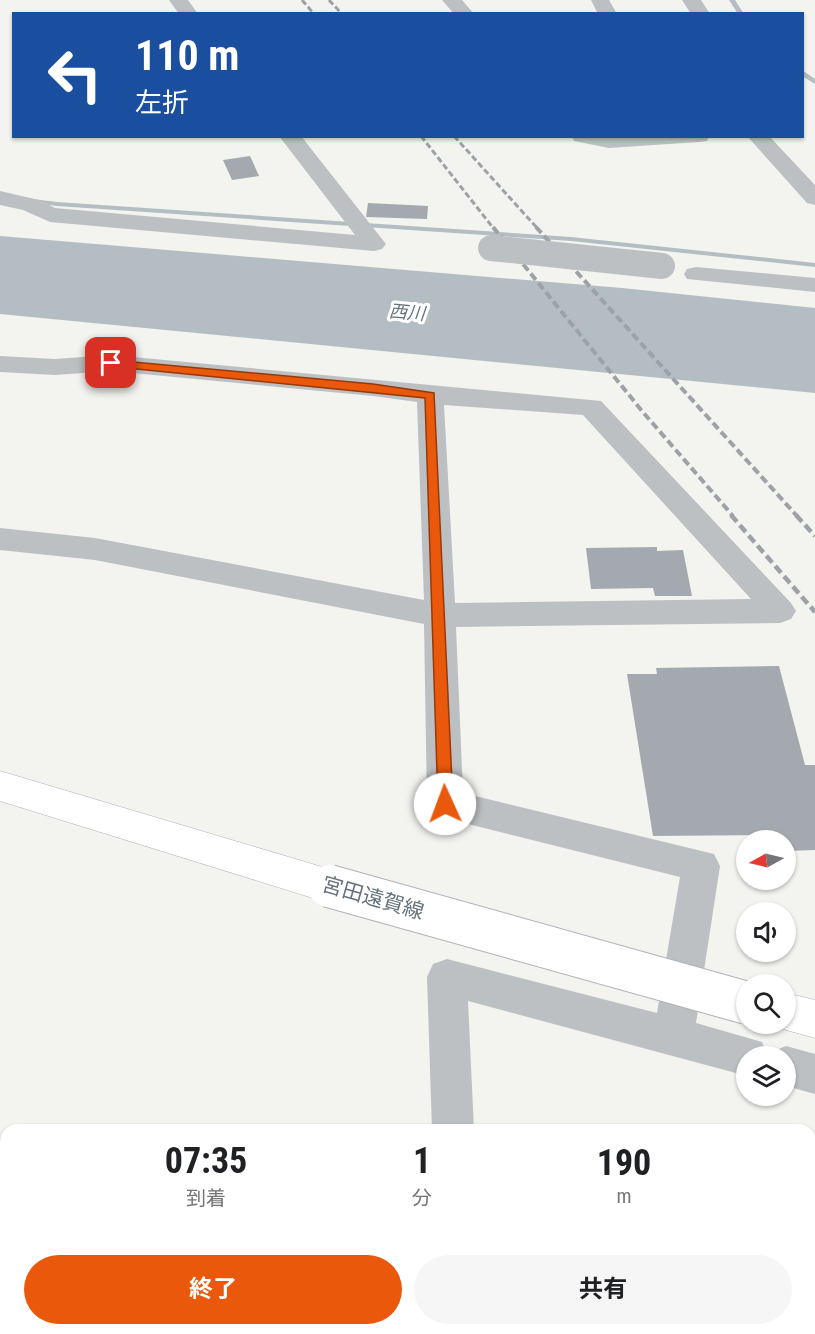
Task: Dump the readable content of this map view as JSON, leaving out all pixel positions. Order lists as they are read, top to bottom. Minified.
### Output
{"streets":{"main road":["宮田遠賀線"]},"water":["西川"],"north":"left","page":{"turn":["110 m","左折"],"eta":["07:35","到着","1","分","190","m"],"buttons":["終了","共有"]}}
